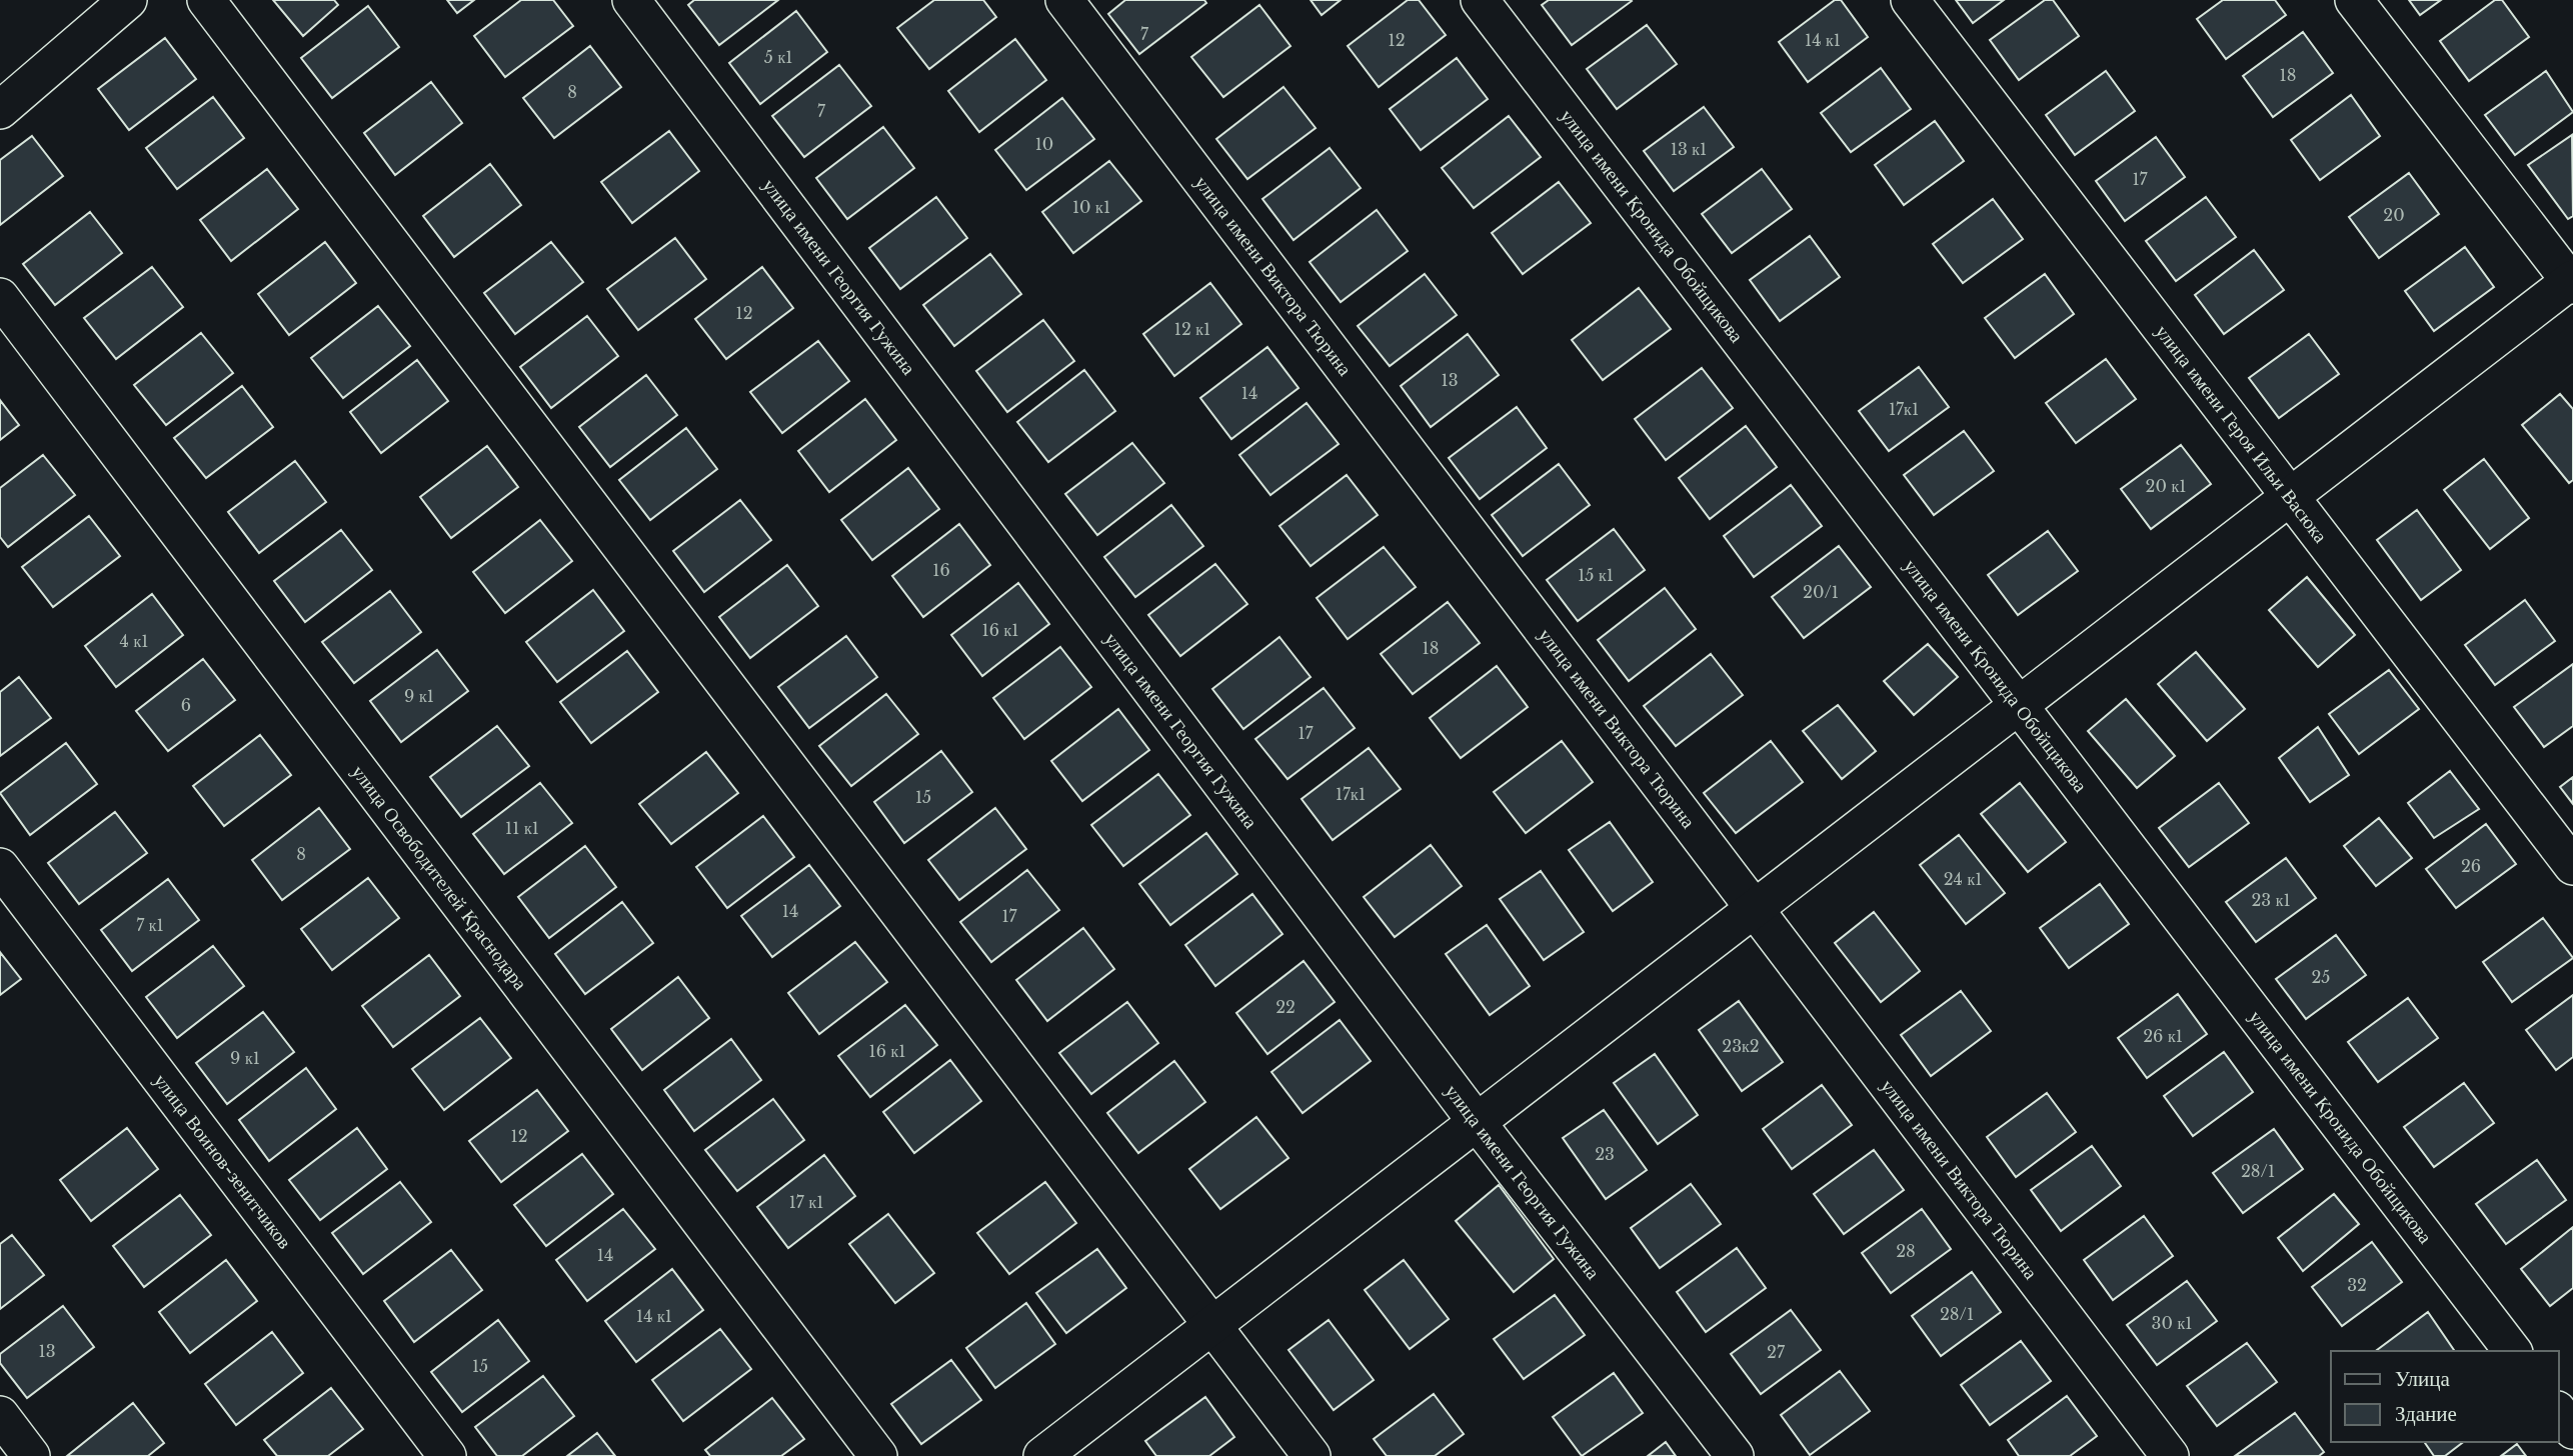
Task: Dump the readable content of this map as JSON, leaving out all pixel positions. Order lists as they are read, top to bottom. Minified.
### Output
{"streets":{"street":["улица имени Кронида Обойщикова","улица имени Виктора Тюрина","улица имени Георгия Гужина","улица имени Героя Ильи Васюка","улица Освободителей Краснодара","улица Воинов-зенитчиков"]},"house_numbers":["7","12","14 к1","5 к1","18","8","7","10","13 к1","17","10 к1","20","12","12 к1","13","14","17к1","20 к1","16","15 к1","20/1","16 к1","4 к1","18","9 к1","6","17","17к1","15","11 к1","8","26","24 к1","23 к1","14","17","7 к1","25","22","26 к1","23к2","16 к1","9 к1","12","23","28/1","17 к1","28","14","32","28/1","14 к1","30 к1","13","27","15"],"legend":["Улица","Здание"]}
